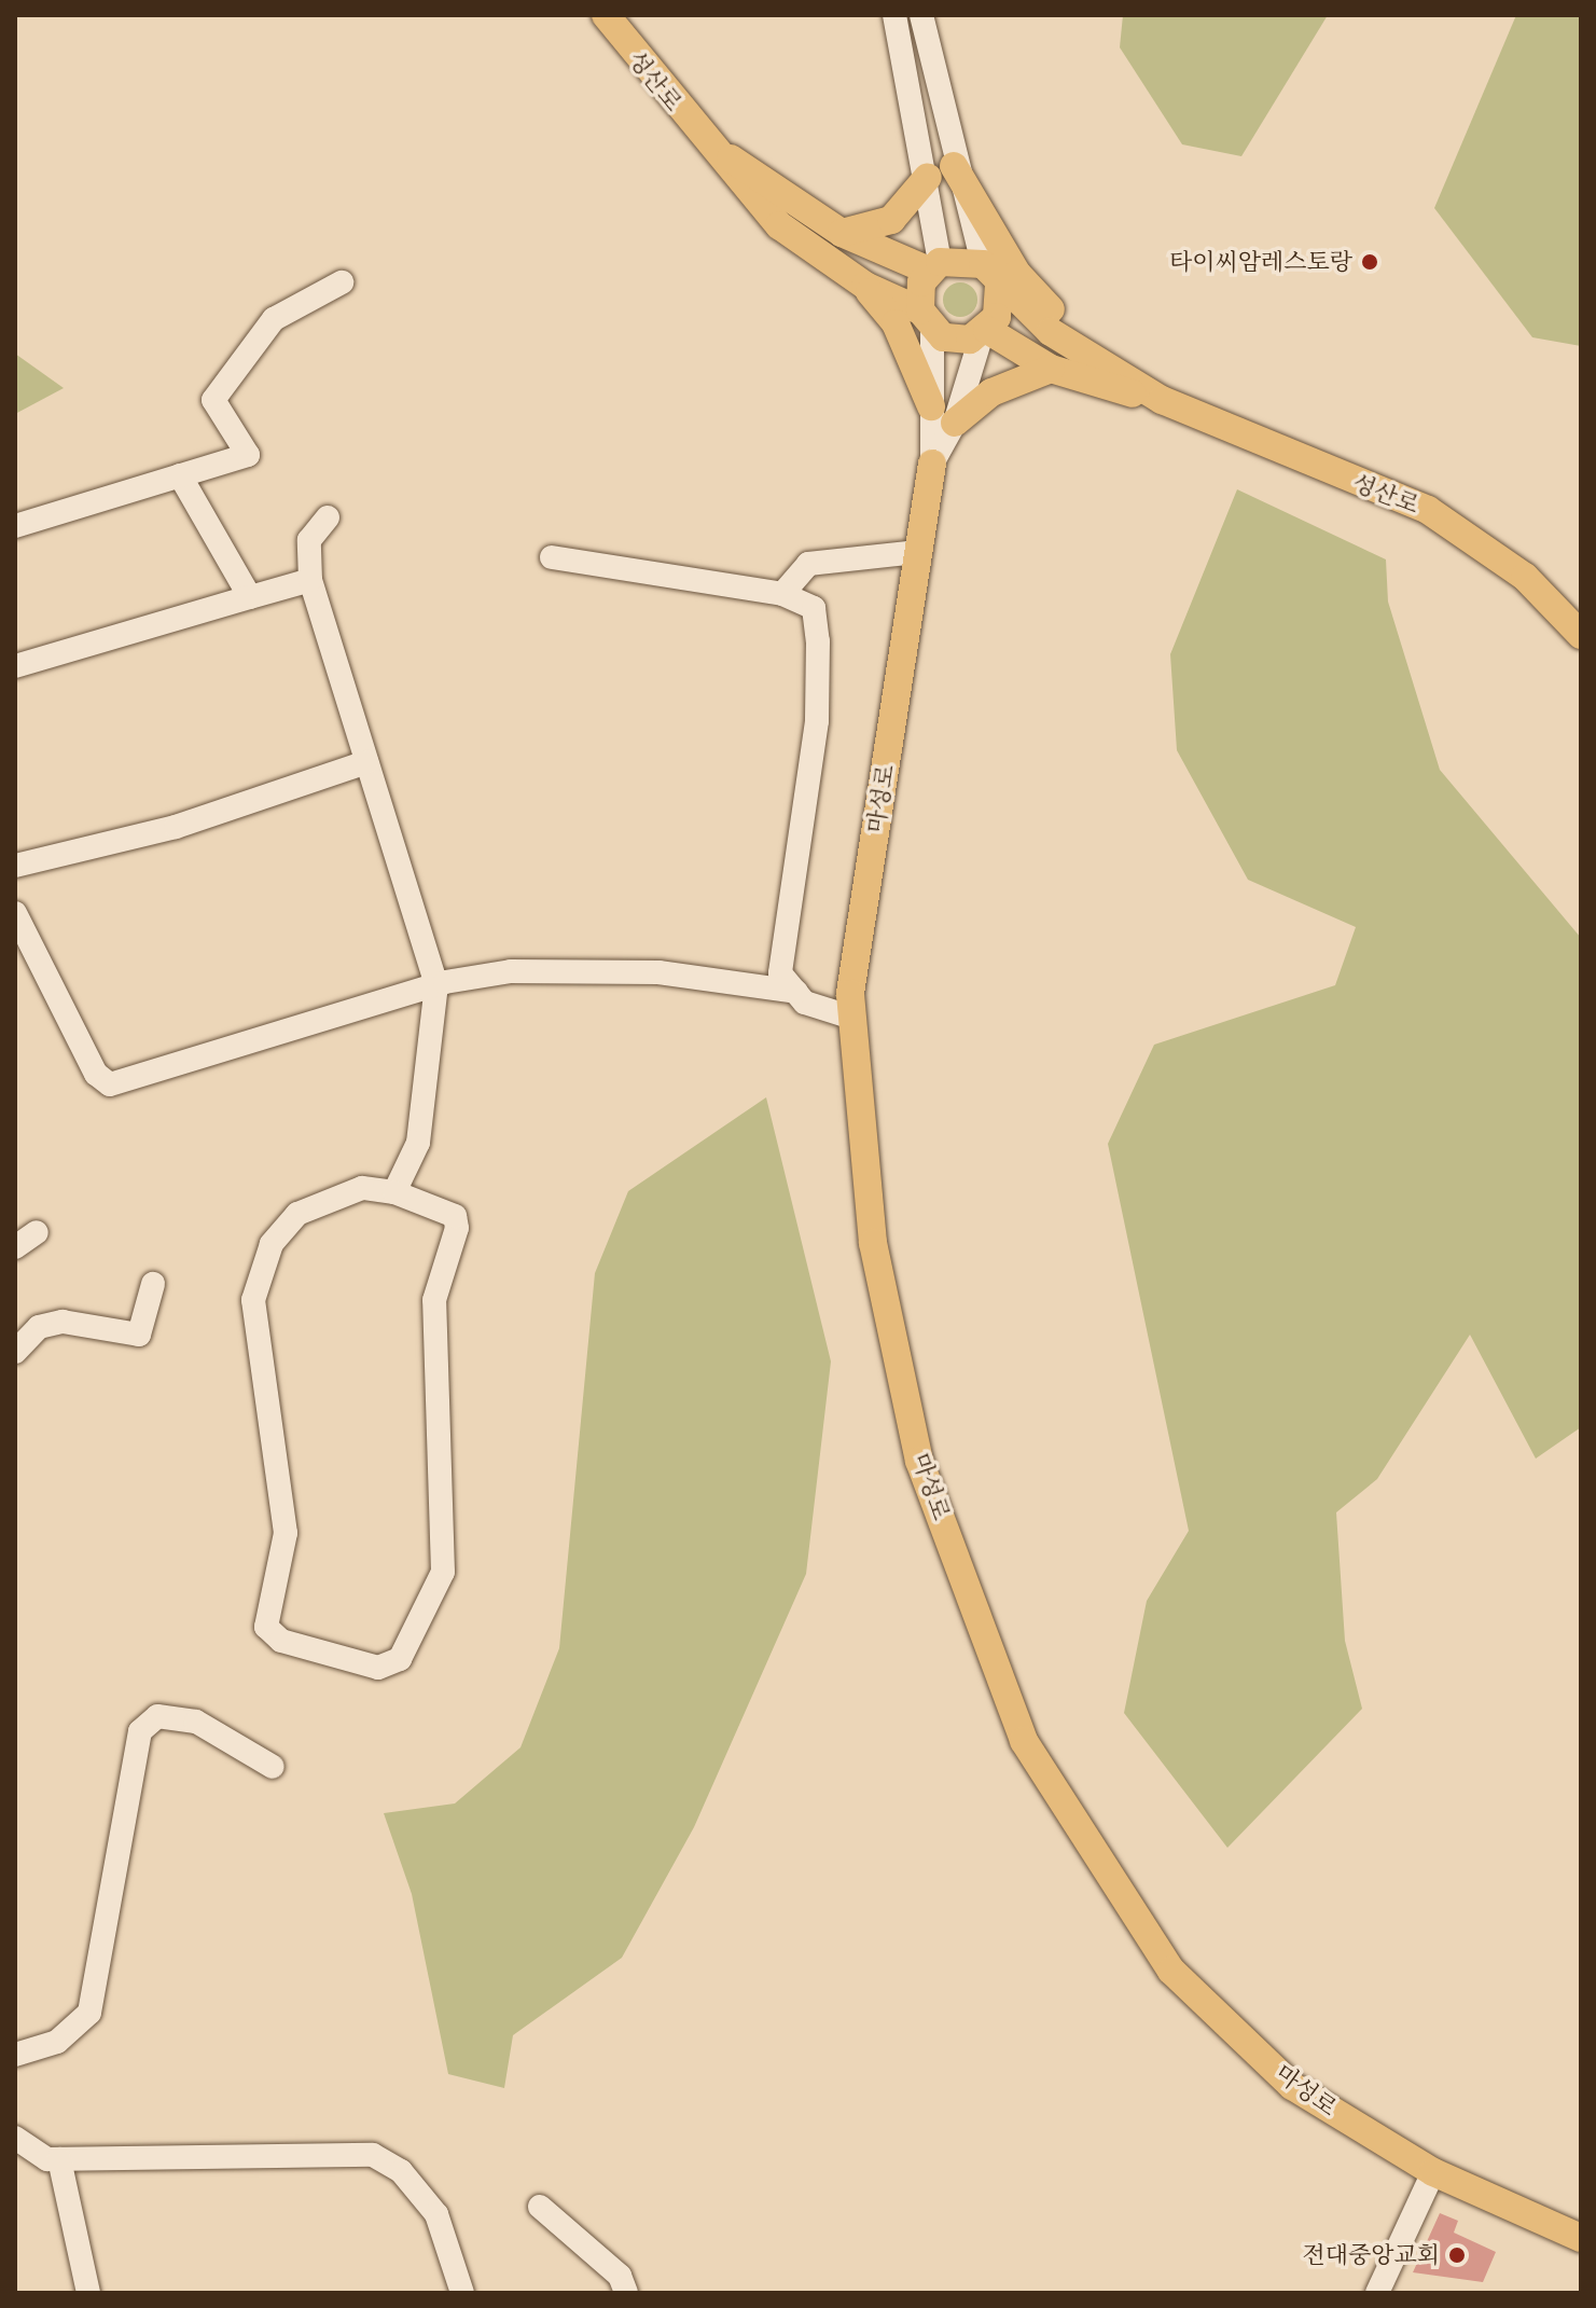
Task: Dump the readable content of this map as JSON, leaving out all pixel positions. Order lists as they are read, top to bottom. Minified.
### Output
{"streets":{"main road":["성산로","마성로"]},"places":["타이씨암레스토랑","전대중앙교회"]}
